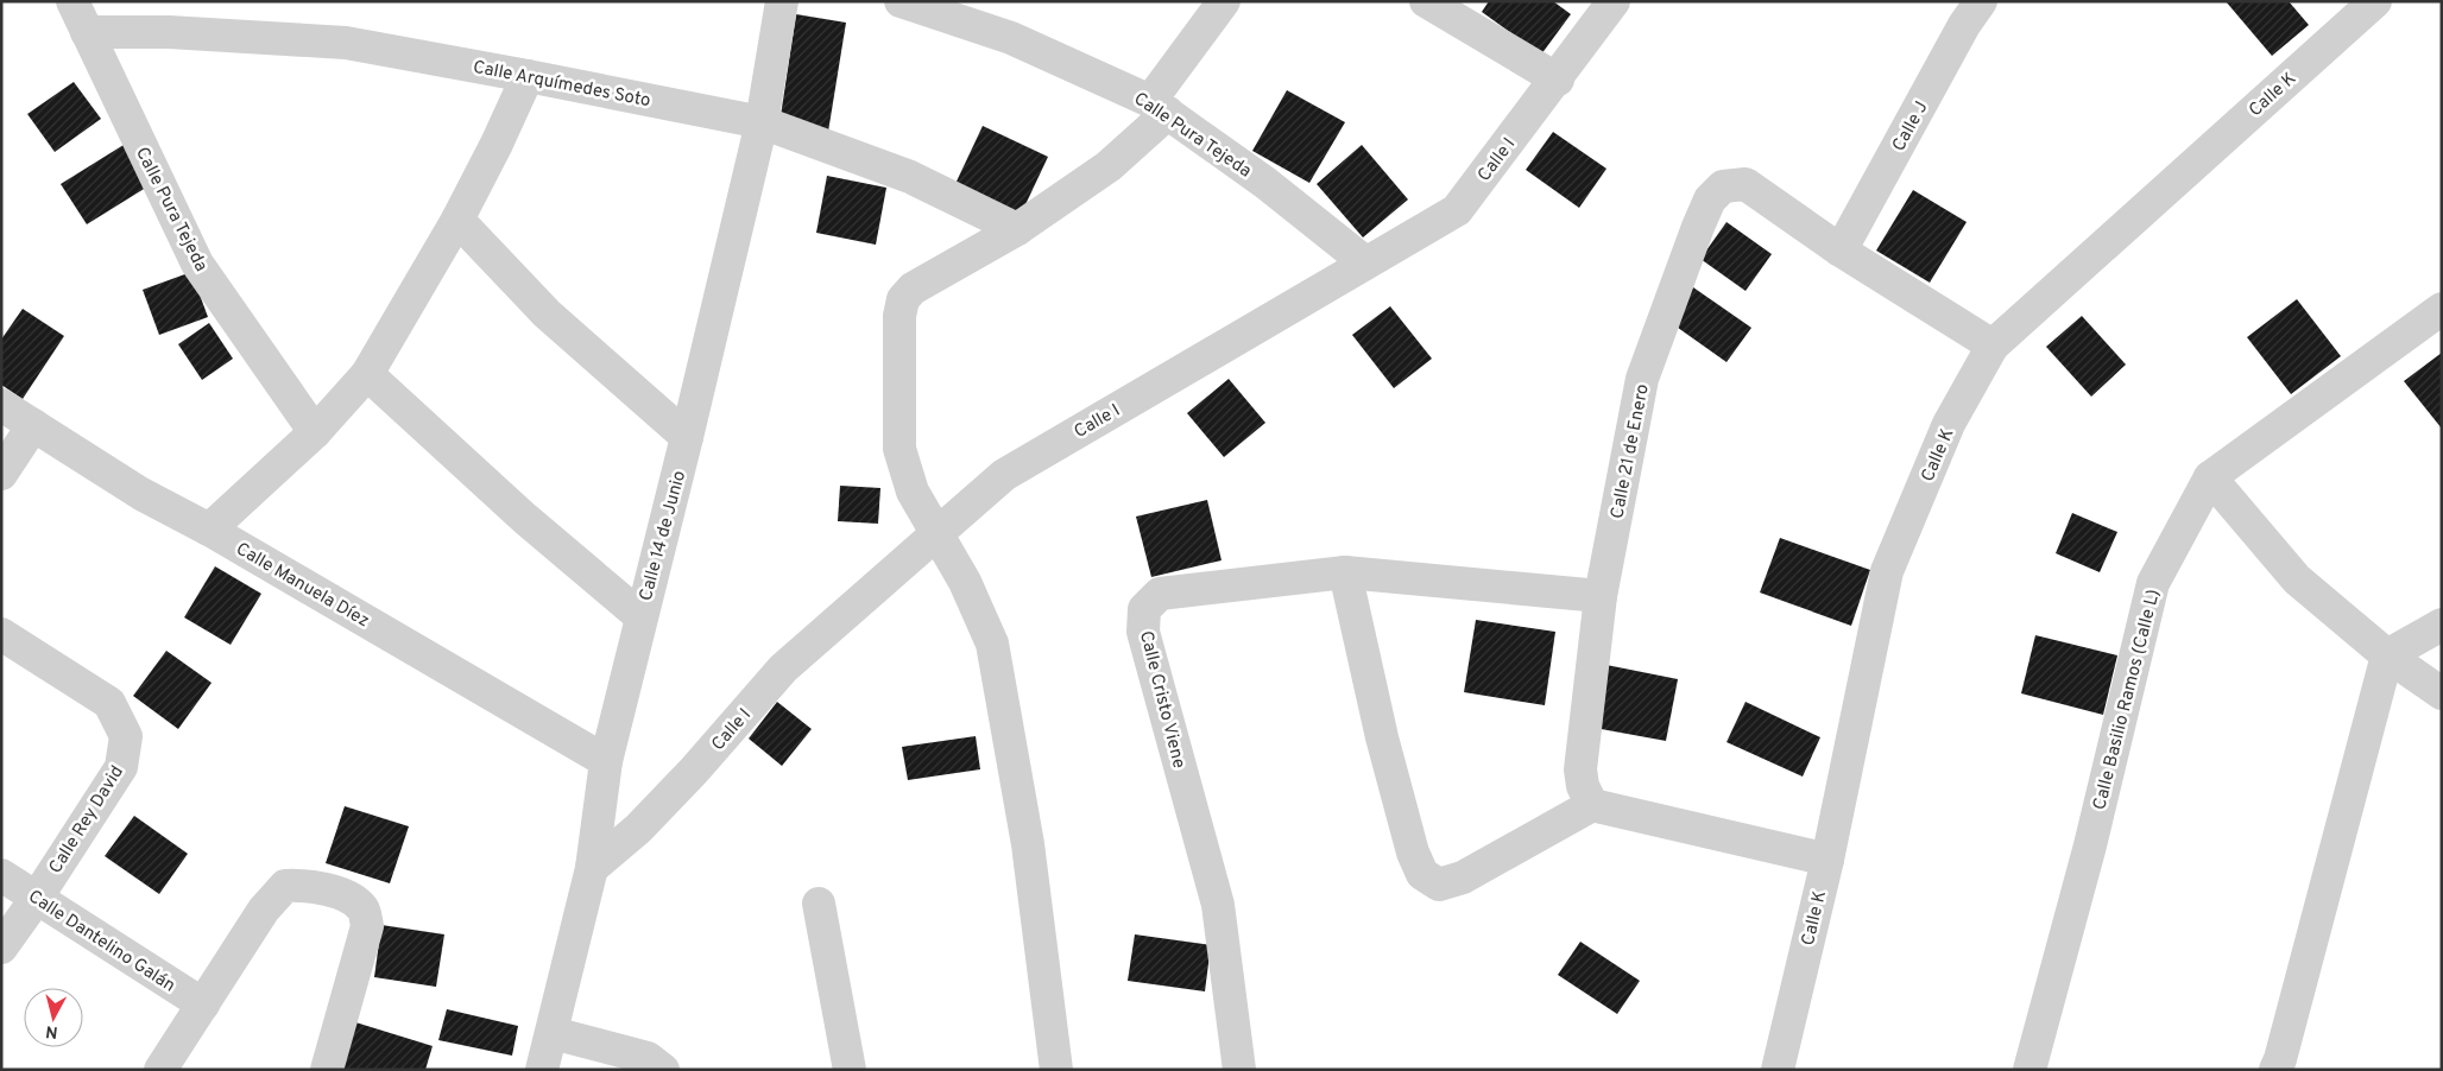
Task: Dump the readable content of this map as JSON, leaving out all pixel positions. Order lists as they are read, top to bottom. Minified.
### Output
{"streets":{"street":["Calle Arquímedes Soto","Calle K","Calle J","Calle Pura Tejeda","Calle I","Calle 21 de Enero","Calle 14 de Junio","Calle Manuela Díez","Calle Cristo Viene","Calle Basilio Ramos (Calle L)","Calle Rey David","Calle Dantelino Galán"]},"crossings":[["Calle Arquímedes Soto","Calle Pura Tejeda"],["Calle Arquímedes Soto","Calle 14 de Junio"],["Calle K","Calle 21 de Enero"],["Calle J","Calle 21 de Enero"],["Calle Pura Tejeda","Calle I"],["Calle I","Calle 14 de Junio"],["Calle 21 de Enero","Calle Cristo Viene"],["Calle 14 de Junio","Calle Manuela Díez"],["Calle Rey David","Calle Dantelino Galán"]],"north":"bottom"}
